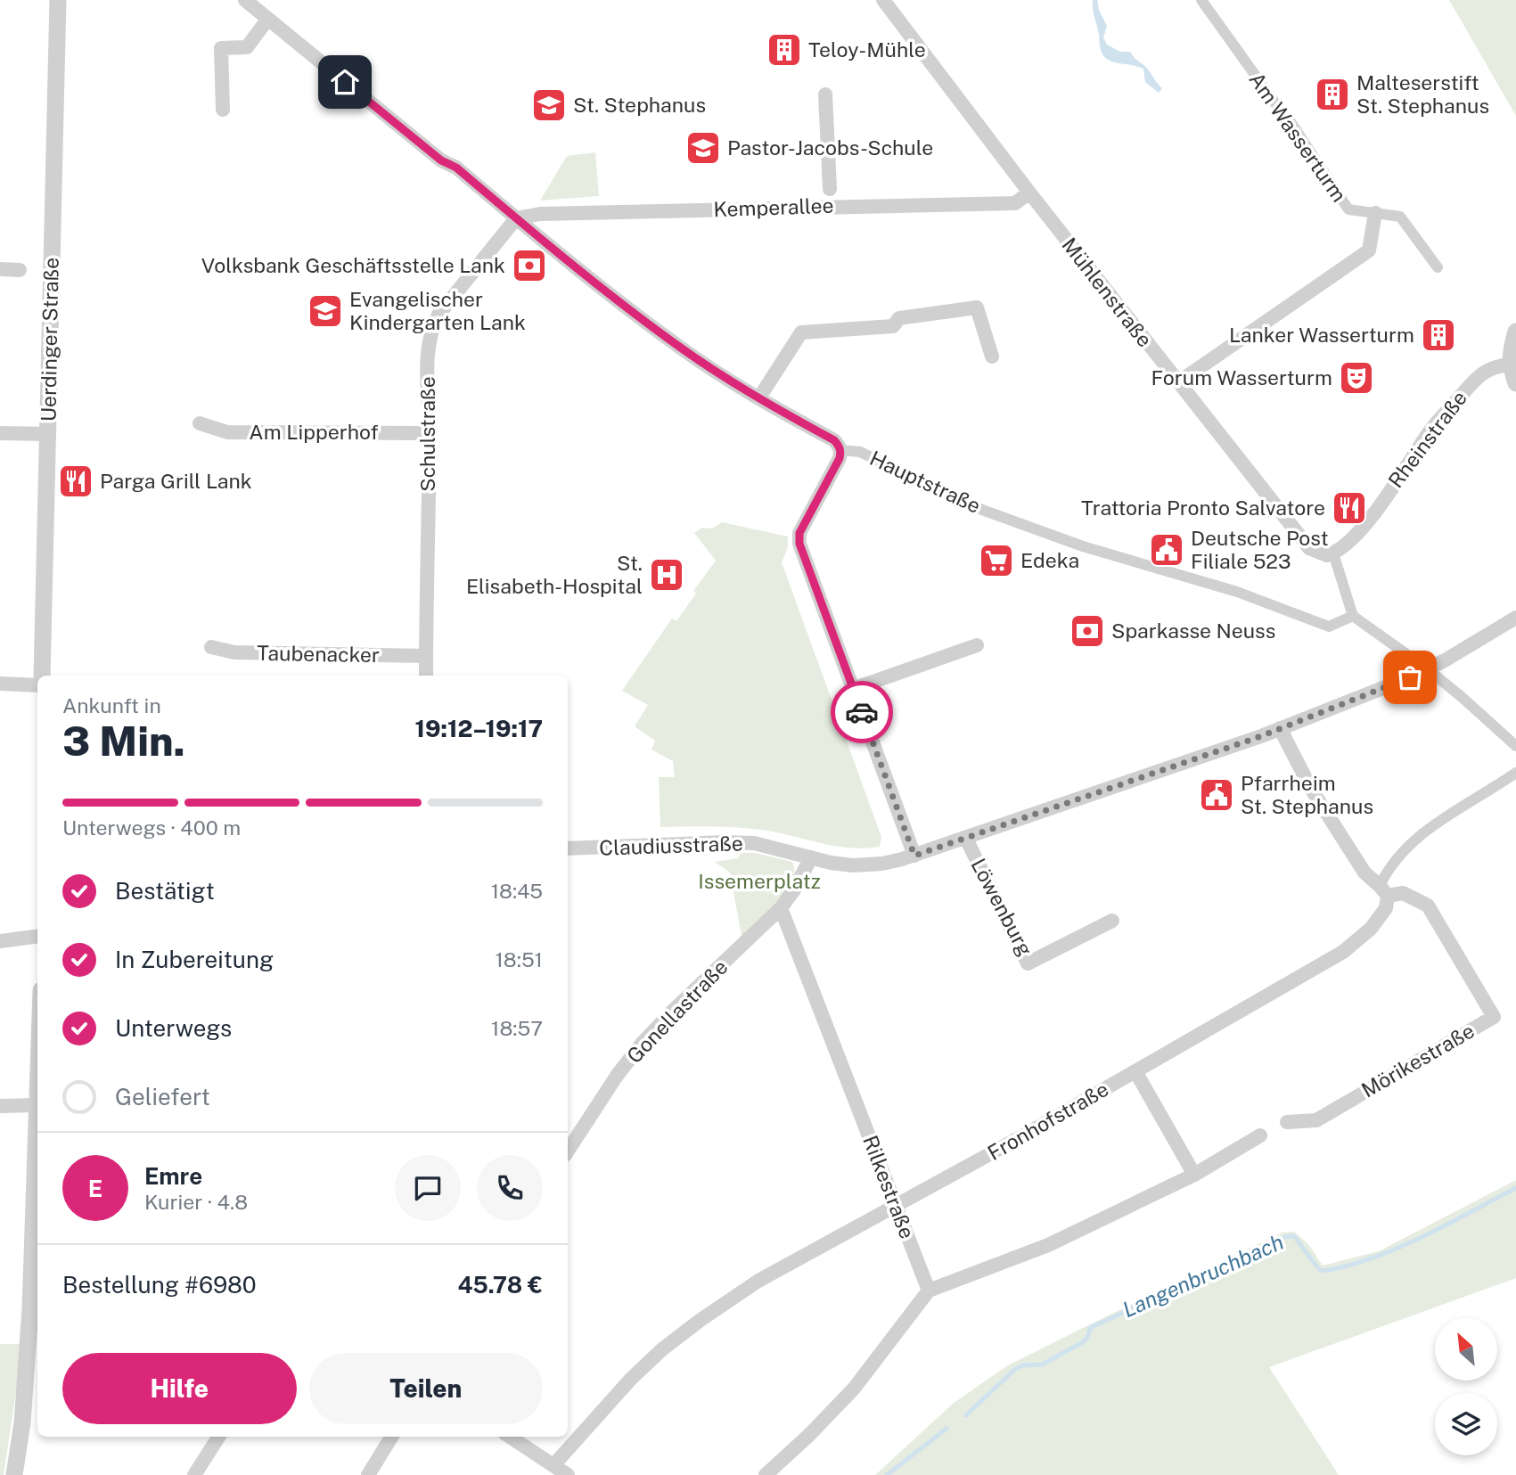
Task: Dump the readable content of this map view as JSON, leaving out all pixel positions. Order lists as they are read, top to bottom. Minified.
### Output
{"streets":{"street":["Am Wasserturm","Kemperallee","Mühlenstraße","Uerdinger Straße","Am Lipperhof","Schulstraße","Rheinstraße","Hauptstraße","Taubenacker","Claudiusstraße","Löwenburg","Gonellastraße","Mörikestraße","Fronhofstraße","Rilkestraße"]},"crossings":[["Kemperallee","Mühlenstraße"],["Kemperallee","Schulstraße"],["Kemperallee","Hauptstraße"],["Mühlenstraße","Rheinstraße"],["Am Lipperhof","Schulstraße"],["Schulstraße","Hauptstraße"],["Schulstraße","Taubenacker"],["Gonellastraße","Rilkestraße"],["Mörikestraße","Fronhofstraße"],["Fronhofstraße","Rilkestraße"]],"water":["Langenbruchbach"],"parks":["Issemerplatz"],"places":{"building":["Teloy-Mühle","Malteserstift St. Stephanus","Lanker Wasserturm"],"school or university":["St. Stephanus","Pastor-Jacobs-Schule","Evangelischer Kindergarten Lank"],"bank":["Volksbank Geschäftsstelle Lank","Sparkasse Neuss"],"theatre":["Forum Wasserturm"],"restaurant":["Parga Grill Lank","Trattoria Pronto Salvatore"],"public building":["Deutsche Post Filiale 523","Pfarrheim St. Stephanus"],"supermarket":["Edeka"],"hospital":["St. Elisabeth-Hospital"]},"north":"top left","page":{"heading":["3 Min.","Ankunft in","19:12–19:17"],"panel":["Emre","Kurier · 4.8","Bestellung #6980","45.78 €"],"bar":"Unterwegs · 400 m","list":[["Bestätigt","18:45"],["In Zubereitung","18:51"],["Unterwegs","18:57"],"Geliefert"],"round":"E","buttons":["Hilfe","Teilen"]}}
